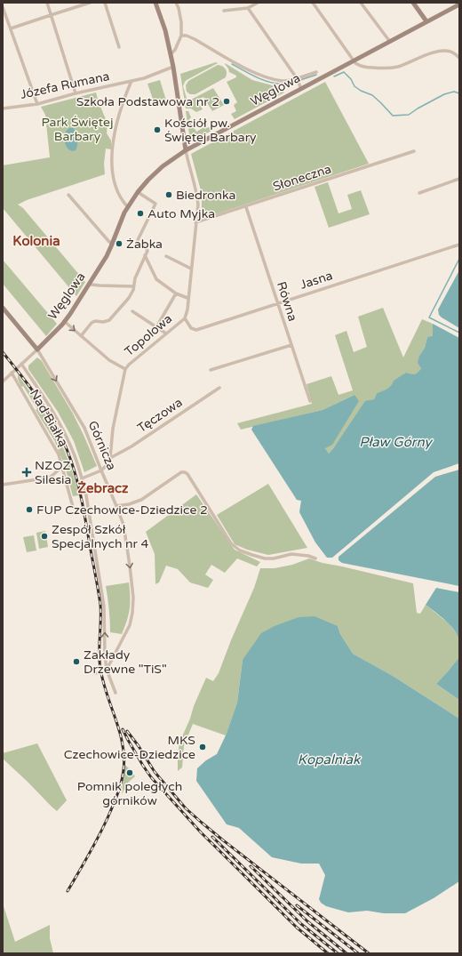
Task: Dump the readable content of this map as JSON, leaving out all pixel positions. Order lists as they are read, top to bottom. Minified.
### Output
{"streets":{"street":["Józefa Rumana","Węglowa","Słoneczna","Jasna","Równa","Topolowa","Tęczowa","Nad Białką","Górnicza"]},"crossings":[["Węglowa","Topolowa"],["Węglowa","Nad Białką"],["Węglowa","Górnicza"],["Słoneczna","Równa"],["Słoneczna","Topolowa"],["Jasna","Równa"],["Jasna","Topolowa"],["Topolowa","Tęczowa"]],"districts":["Kolonia","Żebracz"],"water":["Pław Górny","Kopalniak"],"parks":["Park Świętej Barbary"],"places":{"other":["Szkoła Podstawowa nr 2","Kościół pw. Świętej Barbary","Biedronka","Auto Myjka","Żabka","FUP Czechowice-Dziedzice 2","Zespół Szkół Specjalnych nr 4","Zakłady Drzewne \"TiS\"","MKS Czechowice-Dziedzice","Pomnik poległych górników"],"health":["NZOZ Silesia"]}}
